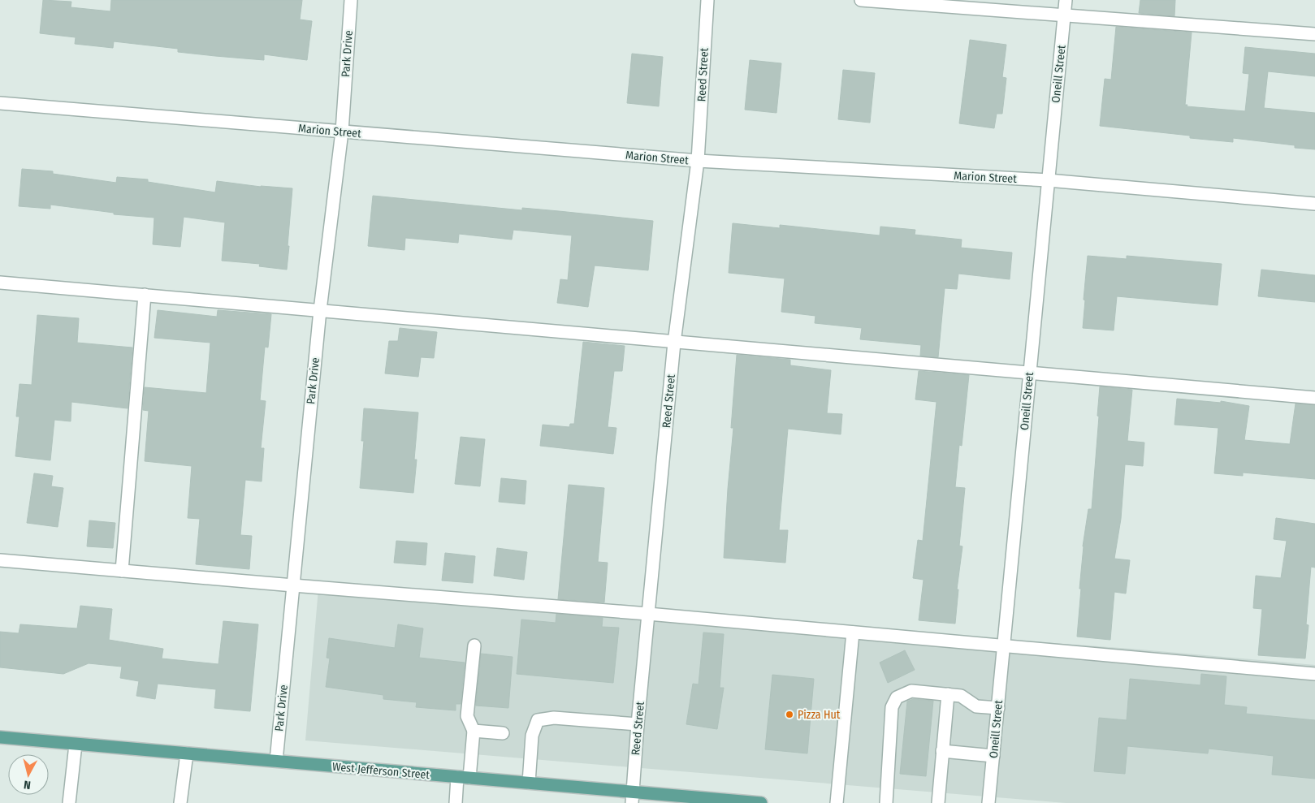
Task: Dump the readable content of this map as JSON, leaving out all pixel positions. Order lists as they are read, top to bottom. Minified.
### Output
{"streets":{"main road":["West Jefferson Street"],"street":["Park Drive","Oneill Street","Reed Street","Marion Street"]},"crossings":[["Park Drive","Marion Street"],["Park Drive","West Jefferson Street"],["Oneill Street","Marion Street"],["Reed Street","Marion Street"],["Reed Street","West Jefferson Street"]],"places":["Pizza Hut"],"north":"bottom"}
